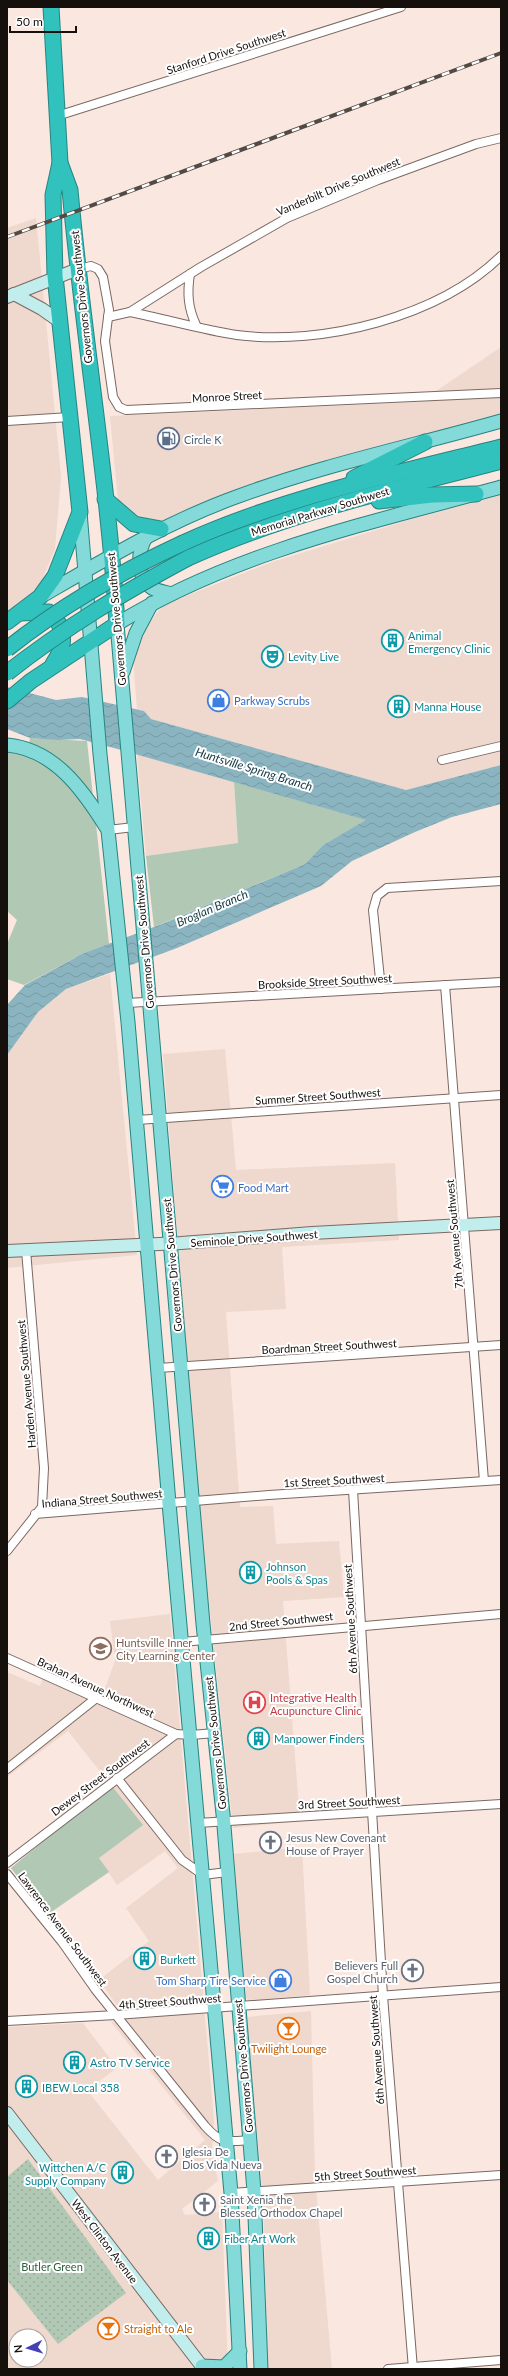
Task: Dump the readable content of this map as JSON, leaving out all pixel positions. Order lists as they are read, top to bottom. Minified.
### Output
{"streets":{"highway":["Governors Drive Southwest","Memorial Parkway Southwest"],"street":["Stanford Drive Southwest","Vanderbilt Drive Southwest","Monroe Street","Brookside Street Southwest","Summer Street Southwest","7th Avenue Southwest","Seminole Drive Southwest","Boardman Street Southwest","Harden Avenue Southwest","1st Street Southwest","Indiana Street Southwest","6th Avenue Southwest","2nd Street Southwest","Brahan Avenue Northwest","Dewey Street Southwest","3rd Street Southwest","Lawrence Avenue Southwest","4th Street Southwest","5th Street Southwest","West Clinton Avenue"]},"crossings":[["Stanford Drive Southwest","Governors Drive Southwest"],["Vanderbilt Drive Southwest","Monroe Street"],["Governors Drive Southwest","Monroe Street"],["Governors Drive Southwest","Brookside Street Southwest"],["Governors Drive Southwest","Summer Street Southwest"],["Governors Drive Southwest","Seminole Drive Southwest"],["Governors Drive Southwest","Boardman Street Southwest"],["Governors Drive Southwest","1st Street Southwest"],["Governors Drive Southwest","Indiana Street Southwest"],["Governors Drive Southwest","2nd Street Southwest"],["Governors Drive Southwest","3rd Street Southwest"],["Governors Drive Southwest","Lawrence Avenue Southwest"],["Governors Drive Southwest","4th Street Southwest"],["Governors Drive Southwest","5th Street Southwest"],["Brookside Street Southwest","7th Avenue Southwest"],["Summer Street Southwest","7th Avenue Southwest"],["7th Avenue Southwest","Seminole Drive Southwest"],["7th Avenue Southwest","Boardman Street Southwest"],["7th Avenue Southwest","1st Street Southwest"],["Seminole Drive Southwest","Harden Avenue Southwest"],["Harden Avenue Southwest","Indiana Street Southwest"],["1st Street Southwest","Indiana Street Southwest"],["1st Street Southwest","6th Avenue Southwest"],["6th Avenue Southwest","2nd Street Southwest"],["6th Avenue Southwest","3rd Street Southwest"],["6th Avenue Southwest","4th Street Southwest"],["6th Avenue Southwest","5th Street Southwest"],["Brahan Avenue Northwest","Dewey Street Southwest"],["Lawrence Avenue Southwest","4th Street Southwest"]],"water":["Huntsville Spring Branch","Broglan Branch"],"parks":["Butler Green"],"places":{"fuel station":["Circle K"],"building":["Animal Emergency Clinic","Manna House","Johnson Pools & Spas","Manpower Finders","Burkett","Astro TV Service","IBEW Local 358","Wittchen A/C Supply Company","Fiber Art Work"],"theatre":["Levity Live"],"shop":["Parkway Scrubs","Tom Sharp Tire Service"],"supermarket":["Food Mart"],"school or university":["Huntsville Inner City Learning Center"],"hospital":["Integrative Health Acupuncture Clinic"],"church":["Jesus New Covenant House of Prayer","Believers Full Gospel Church","Iglesia De Dios Vida Nueva","Saint Xenia the Blessed Orthodox Chapel"],"bar":["Twilight Lounge","Straight to Ale"]},"scale_bar":"50 m","north":"left"}
